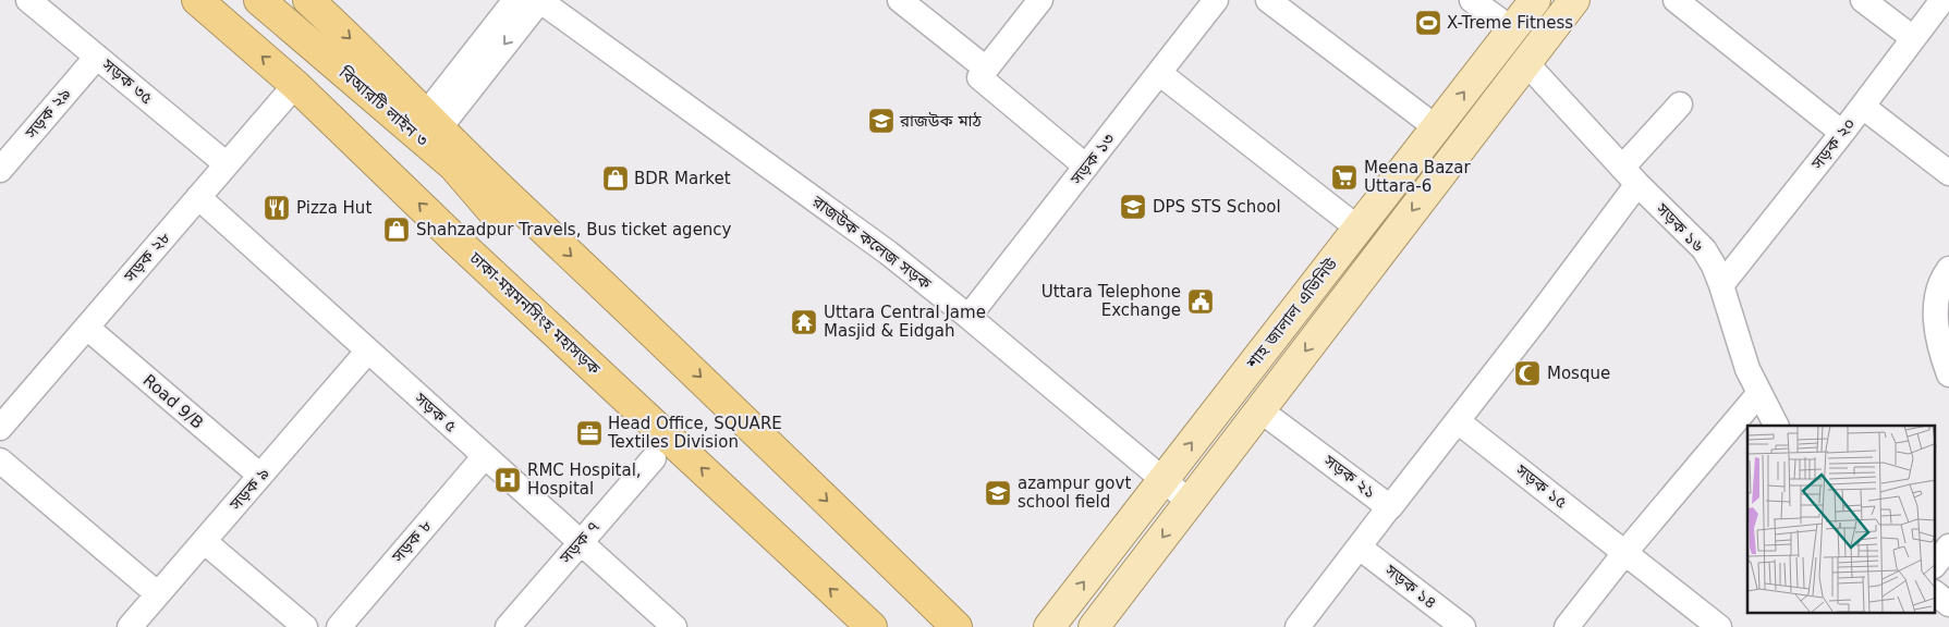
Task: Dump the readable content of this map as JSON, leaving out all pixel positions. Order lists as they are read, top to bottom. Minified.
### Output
{"streets":{"highway":["বিআরটি লাইন ৩","ঢাকা-ময়মনসিংহ মহাসড়ক"],"main road":["শাহ জালাল এভিনিউ"],"street":["সড়ক ৩৫","সড়ক ২৯","সড়ক ২০","সড়ক ১৩","সড়ক ১৬","রাজউক কলেজ সড়ক","সড়ক ২৮","Road 9/B","সড়ক ৫","সড়ক ২১","সড়ক ১৫","সড়ক ৯","সড়ক ৮","সড়ক ৭","সড়ক ১৪"]},"crossings":[["সড়ক ৩৫","সড়ক ২৯"],["সড়ক ৩৫","সড়ক ২৮"],["সড়ক ২০","সড়ক ১৬"],["সড়ক ১৩","রাজউক কলেজ সড়ক"],["সড়ক ১৬","শাহ জালাল এভিনিউ"],["সড়ক ১৬","সড়ক ২১"],["রাজউক কলেজ সড়ক","শাহ জালাল এভিনিউ"],["সড়ক ২৮","ঢাকা-ময়মনসিংহ মহাসড়ক"],["সড়ক ২৮","Road 9/B"],["সড়ক ২৮","সড়ক ৫"],["শাহ জালাল এভিনিউ","সড়ক ২১"],["Road 9/B","সড়ক ৯"],["সড়ক ৫","সড়ক ৯"],["সড়ক ৫","সড়ক ৮"],["সড়ক ৫","সড়ক ৭"],["সড়ক ২১","সড়ক ১৫"],["সড়ক ২১","সড়ক ১৪"]],"places":{"sports":["X-Treme Fitness"],"school or university":["রাজউক মাঠ","DPS STS School","azampur govt school field"],"supermarket":["Meena Bazar Uttara-6"],"shop":["BDR Market","Shahzadpur Travels, Bus ticket agency"],"restaurant":["Pizza Hut"],"public building":["Uttara Telephone Exchange"],"temple":["Uttara Central Jame Masjid & Eidgah"],"mosque":["Mosque"],"office":["Head Office, SQUARE Textiles Division"],"hospital":["RMC Hospital, Hospital"]}}
